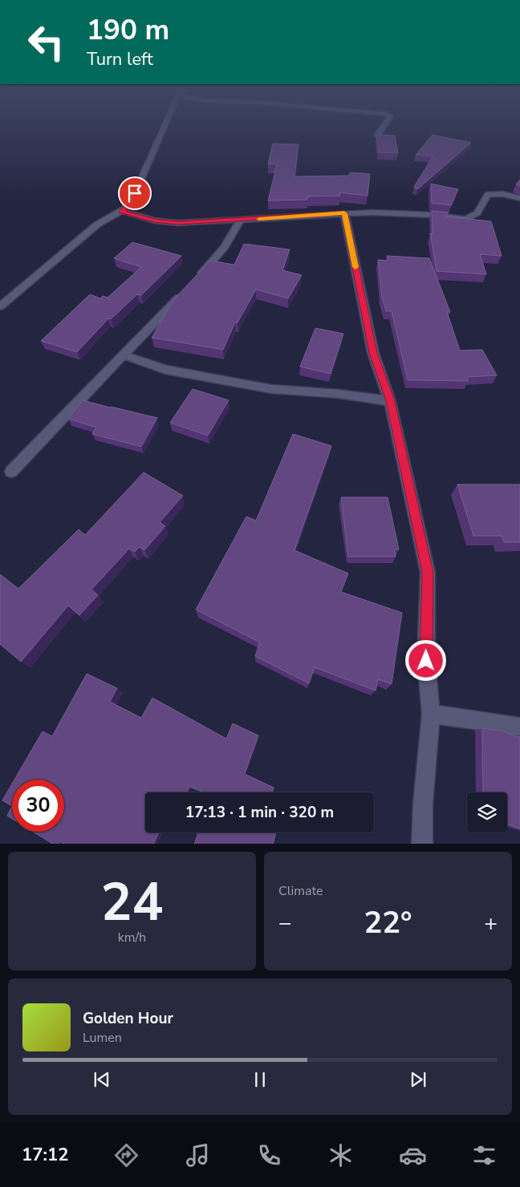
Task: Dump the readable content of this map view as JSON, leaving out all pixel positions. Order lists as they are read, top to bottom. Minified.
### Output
{"page":{"turn":["190 m","Turn left"],"limit":"30","trip":"17:13 · 1 min · 320 m","tile":[["24","km/h"],"Climate"],"heat":["−","22°","+"],"song":["Golden Hour","Lumen"],"tabs":"17:12"}}
